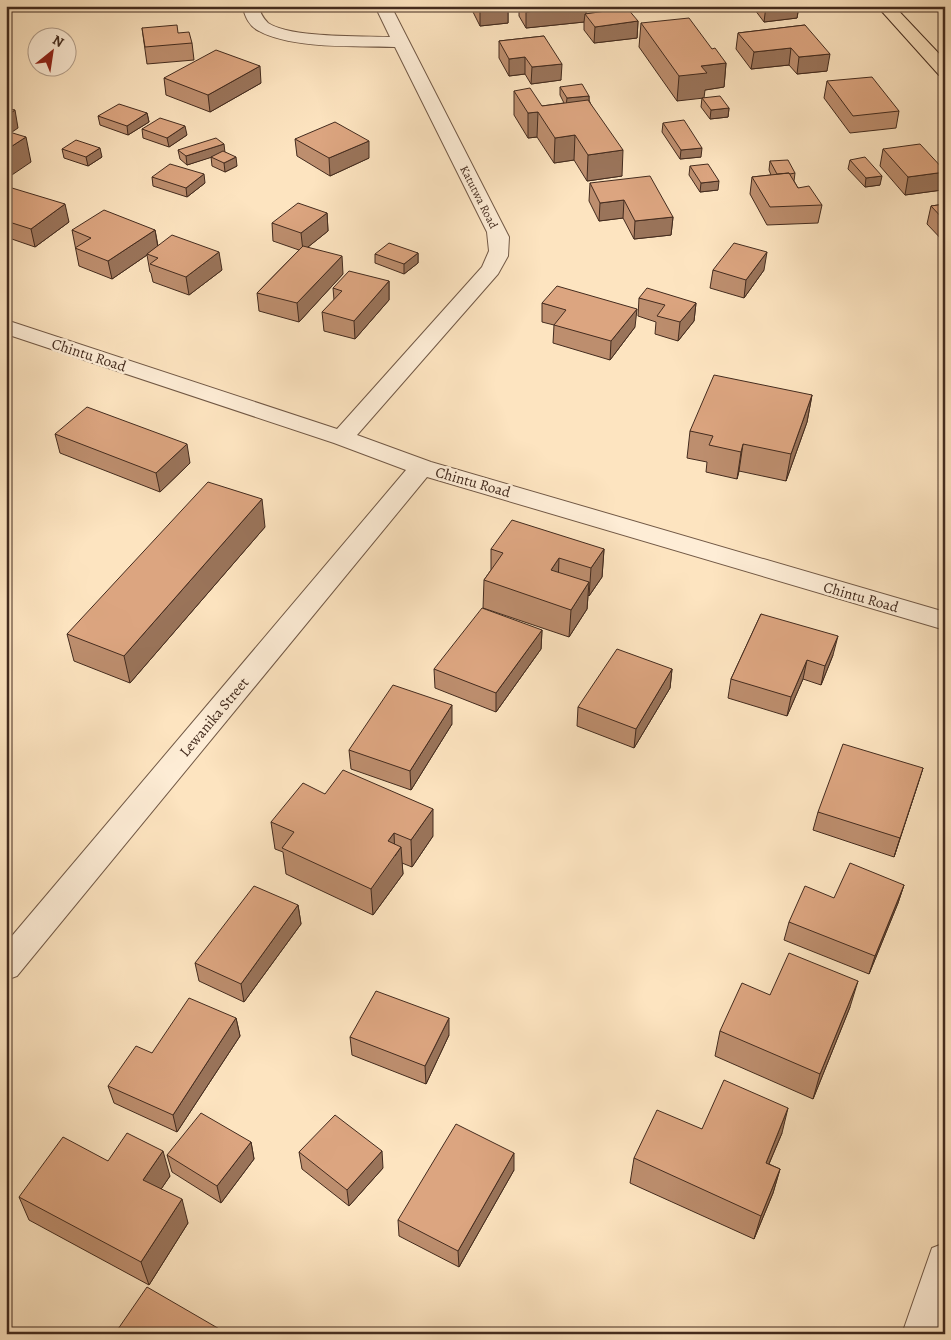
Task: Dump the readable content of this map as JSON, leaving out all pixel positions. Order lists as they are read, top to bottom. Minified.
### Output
{"streets":{"street":["Katutwa Road","Chintu Road","Lewanika Street"]},"crossings":[["Katutwa Road","Chintu Road"],["Chintu Road","Lewanika Street"]],"north":"top right"}
